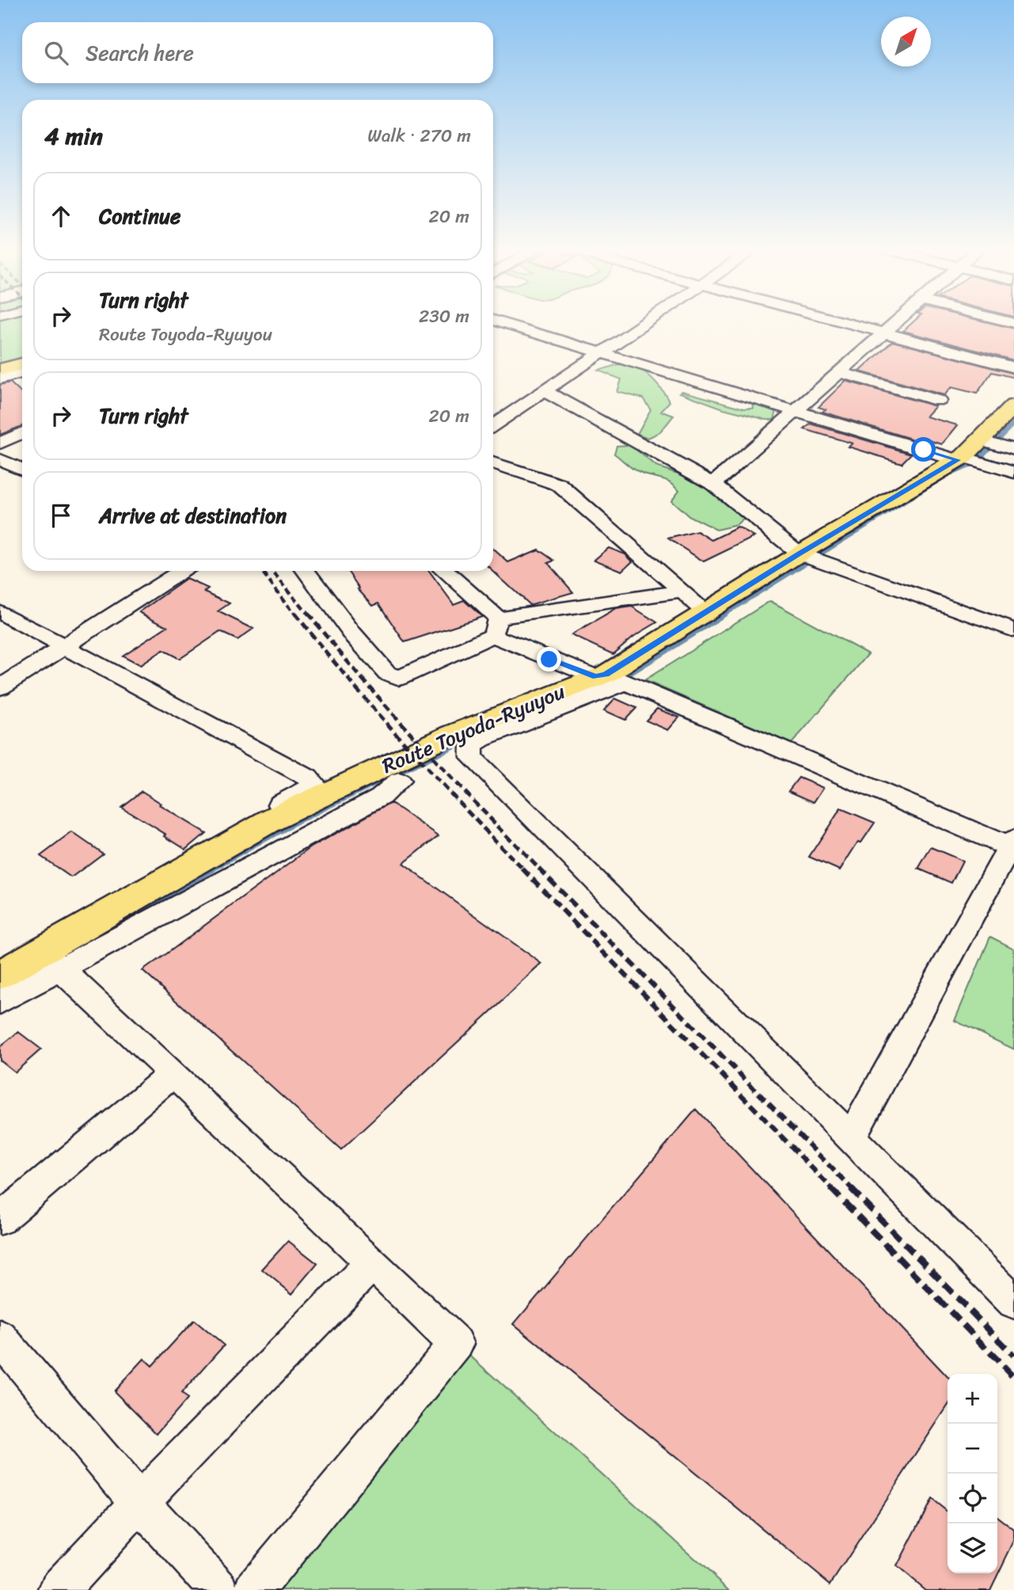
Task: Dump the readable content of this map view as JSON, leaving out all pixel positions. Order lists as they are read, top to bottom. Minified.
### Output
{"streets":{"main road":["Route Toyoda-Ryuyou"]},"north":"top right","page":{"search":"Search here","heading":["4 min","Walk · 270 m"],"list":[["Continue","20 m"],["Turn right","Route Toyoda-Ryuyou","230 m"],["Turn right","20 m"],"Arrive at destination"],"map_buttons":["+","−"]}}
